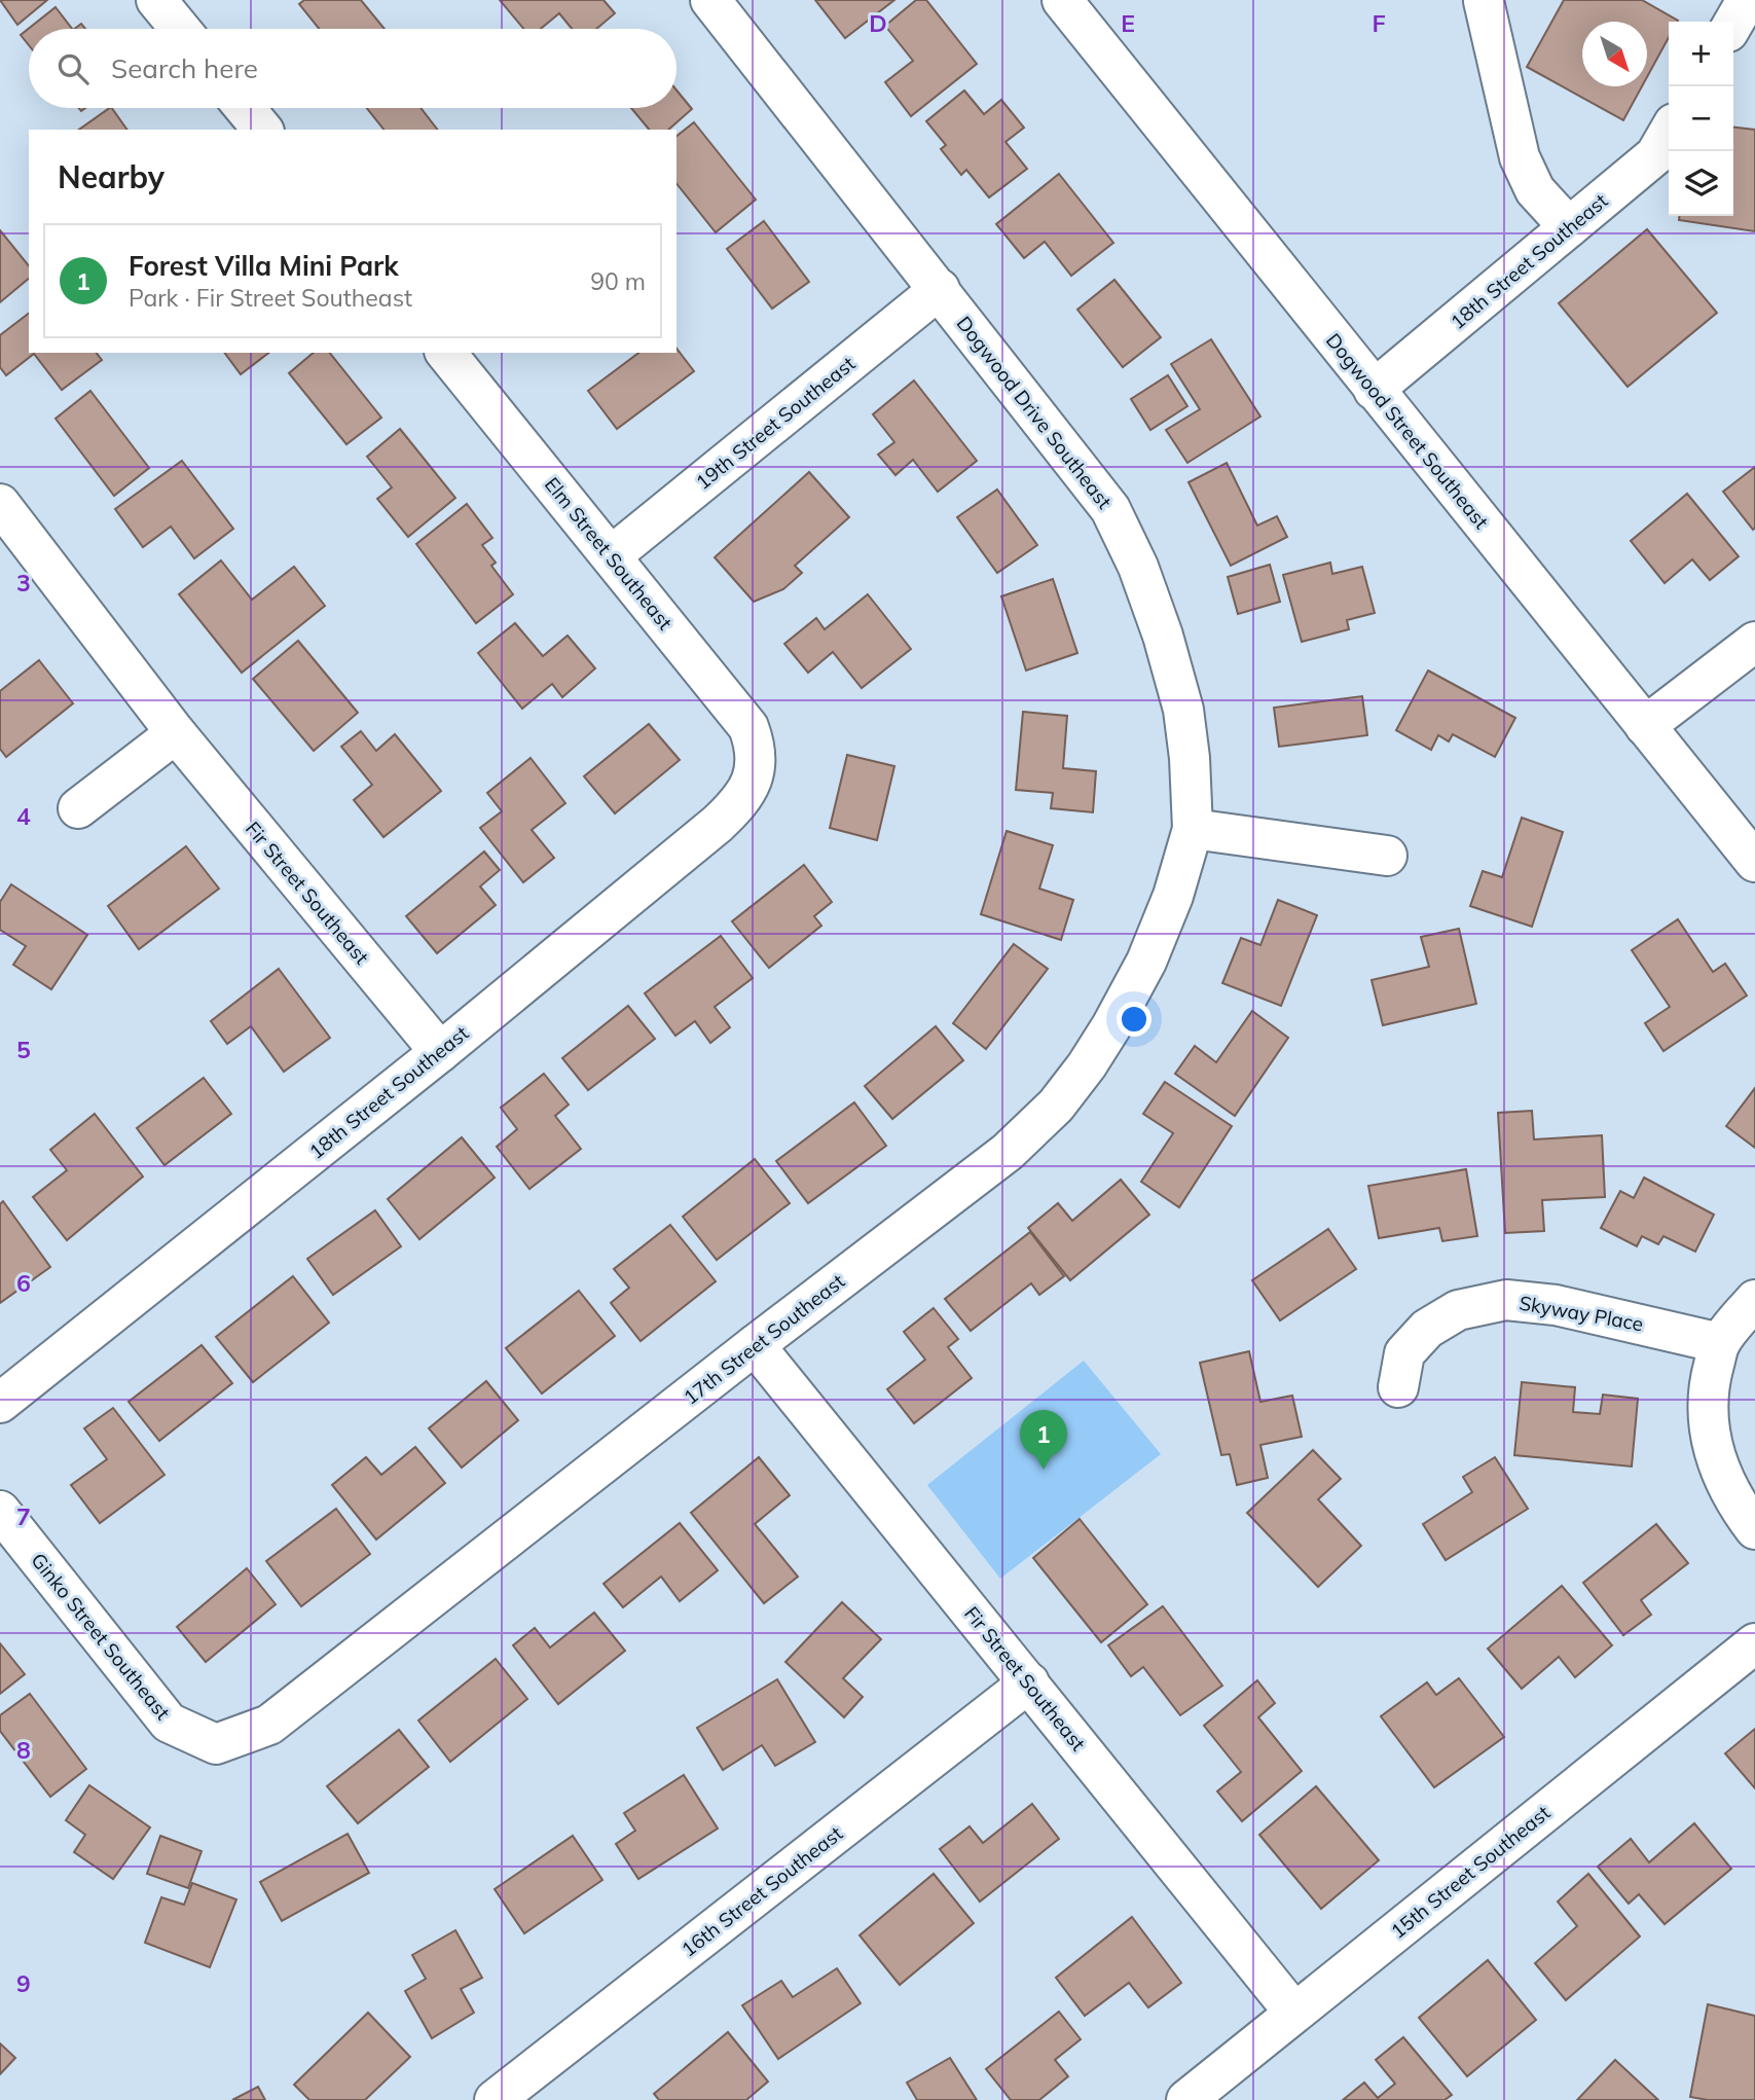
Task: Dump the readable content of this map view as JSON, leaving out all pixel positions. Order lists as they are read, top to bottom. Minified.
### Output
{"streets":{"street":["18th Street Southeast","Dogwood Drive Southeast","19th Street Southeast","Dogwood Street Southeast","Elm Street Southeast","Fir Street Southeast","Skyway Place","17th Street Southeast","Ginko Street Southeast","15th Street Southeast","16th Street Southeast"]},"crossings":[["18th Street Southeast","Dogwood Street Southeast"],["18th Street Southeast","Elm Street Southeast"],["18th Street Southeast","Fir Street Southeast"],["Dogwood Drive Southeast","19th Street Southeast"],["Dogwood Drive Southeast","17th Street Southeast"],["19th Street Southeast","Elm Street Southeast"],["Fir Street Southeast","17th Street Southeast"],["Fir Street Southeast","15th Street Southeast"],["Fir Street Southeast","16th Street Southeast"],["17th Street Southeast","Ginko Street Southeast"]],"north":"bottom right","page":{"map_buttons":["+","−"],"search":"Search here","heading":"Nearby","list":[{"mark":"1","name":"Forest Villa Mini Park","note":"Park · Fir Street Southeast","value":"90 m"}],"pins":"1"},"grid":{"columns":["D","E","F"],"rows":["3","4","5","6","7","8","9"]}}
